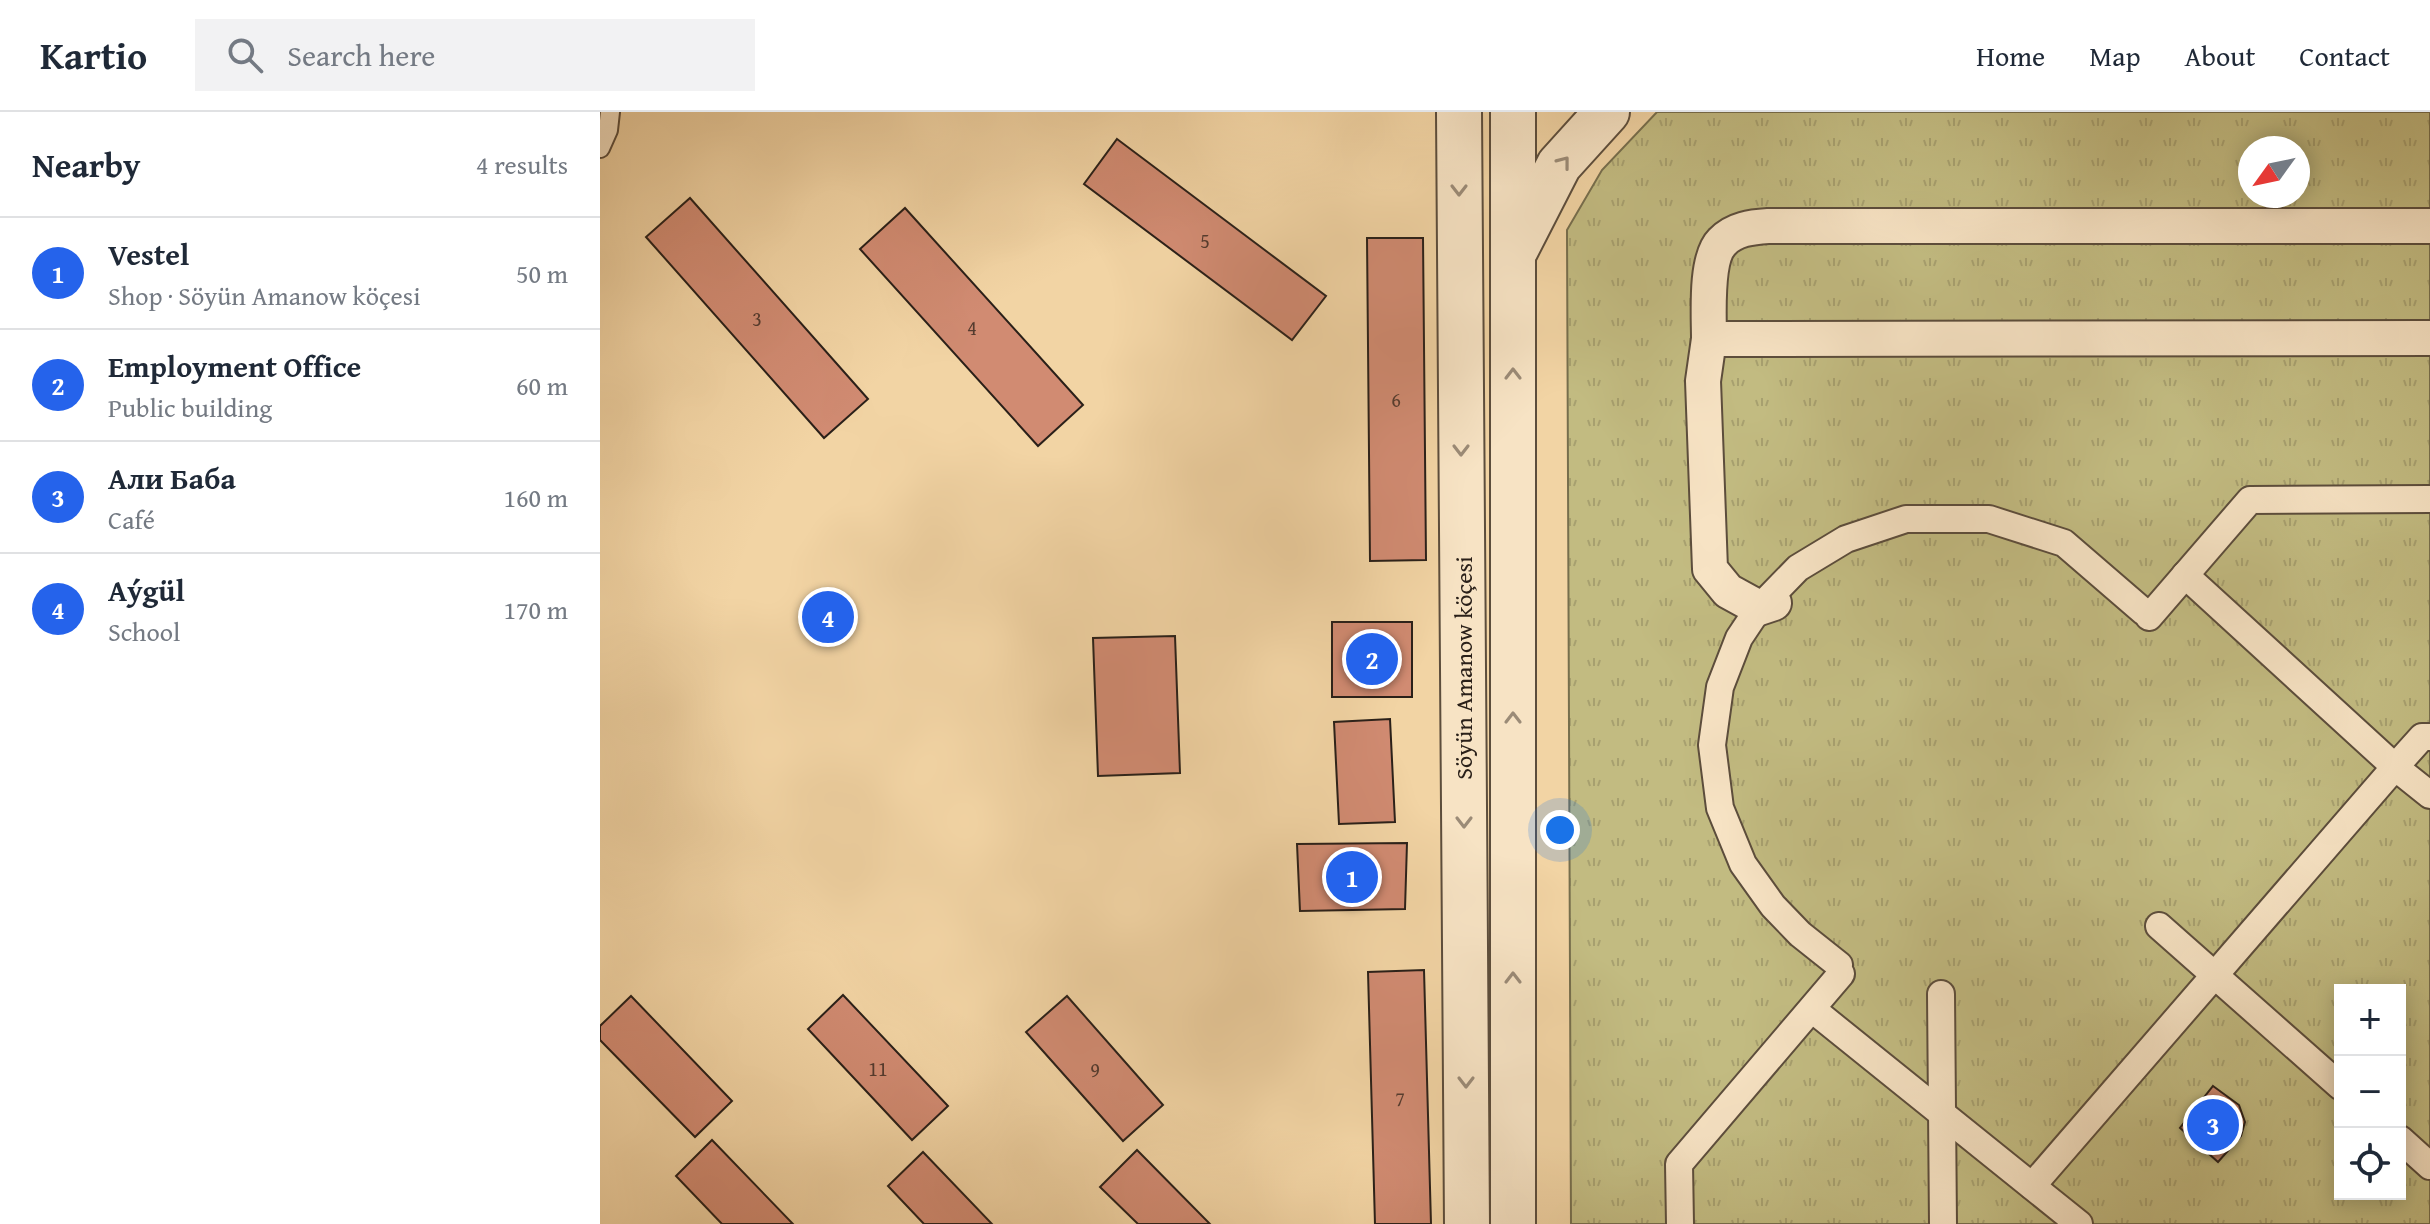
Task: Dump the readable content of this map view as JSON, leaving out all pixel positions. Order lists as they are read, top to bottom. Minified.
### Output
{"streets":{"street":["Söyün Amanow köçesi"]},"house_numbers":["5","3","4","6","11","9","7"],"north":"bottom left","page":{"header":"Kartio","search":"Search here","nav":["Home","Map","About","Contact"],"heading":["Nearby","4 results"],"list":[{"mark":"1","name":"Vestel","note":"Shop · Söyün Amanow köçesi","value":"50 m"},{"mark":"2","name":"Employment Office","note":"Public building","value":"60 m"},{"mark":"3","name":"Али Баба","note":"Café","value":"160 m"},{"mark":"4","name":"Aýgül","note":"School","value":"170 m"}],"pins":["4","2","1","3"],"map_buttons":["+","−"]}}
